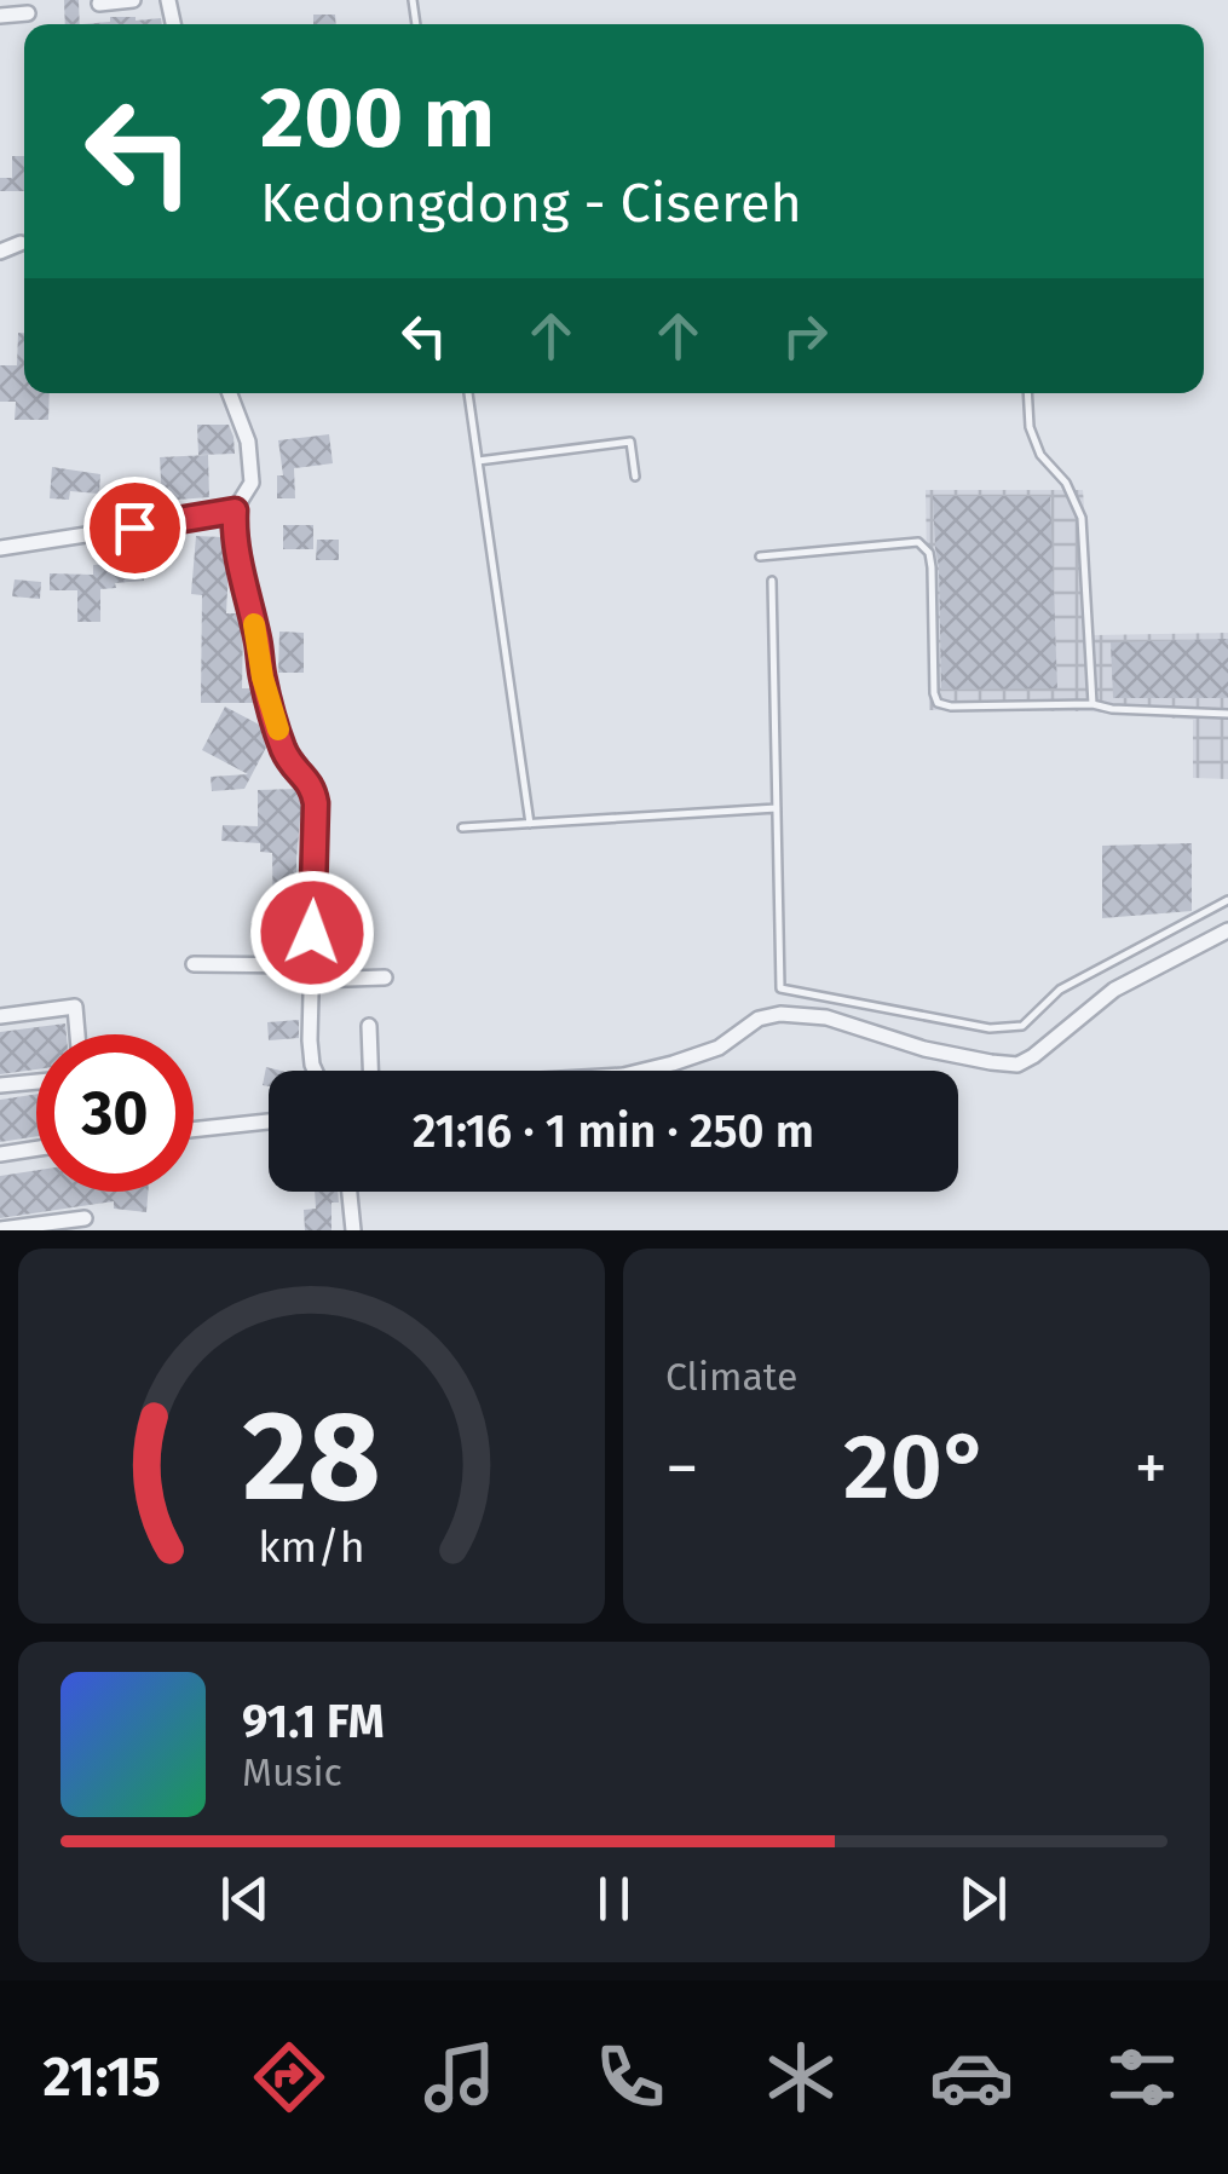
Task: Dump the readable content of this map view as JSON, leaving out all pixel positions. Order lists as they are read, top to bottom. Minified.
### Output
{"page":{"turn":["200 m","Kedongdong - Cisereh"],"limit":"30","trip":"21:16 · 1 min · 250 m","tile":"Climate","heat":["−","20°","+"],"song":["91.1 FM","Music"],"tabs":"21:15","gauge":["28","km/h"]}}
